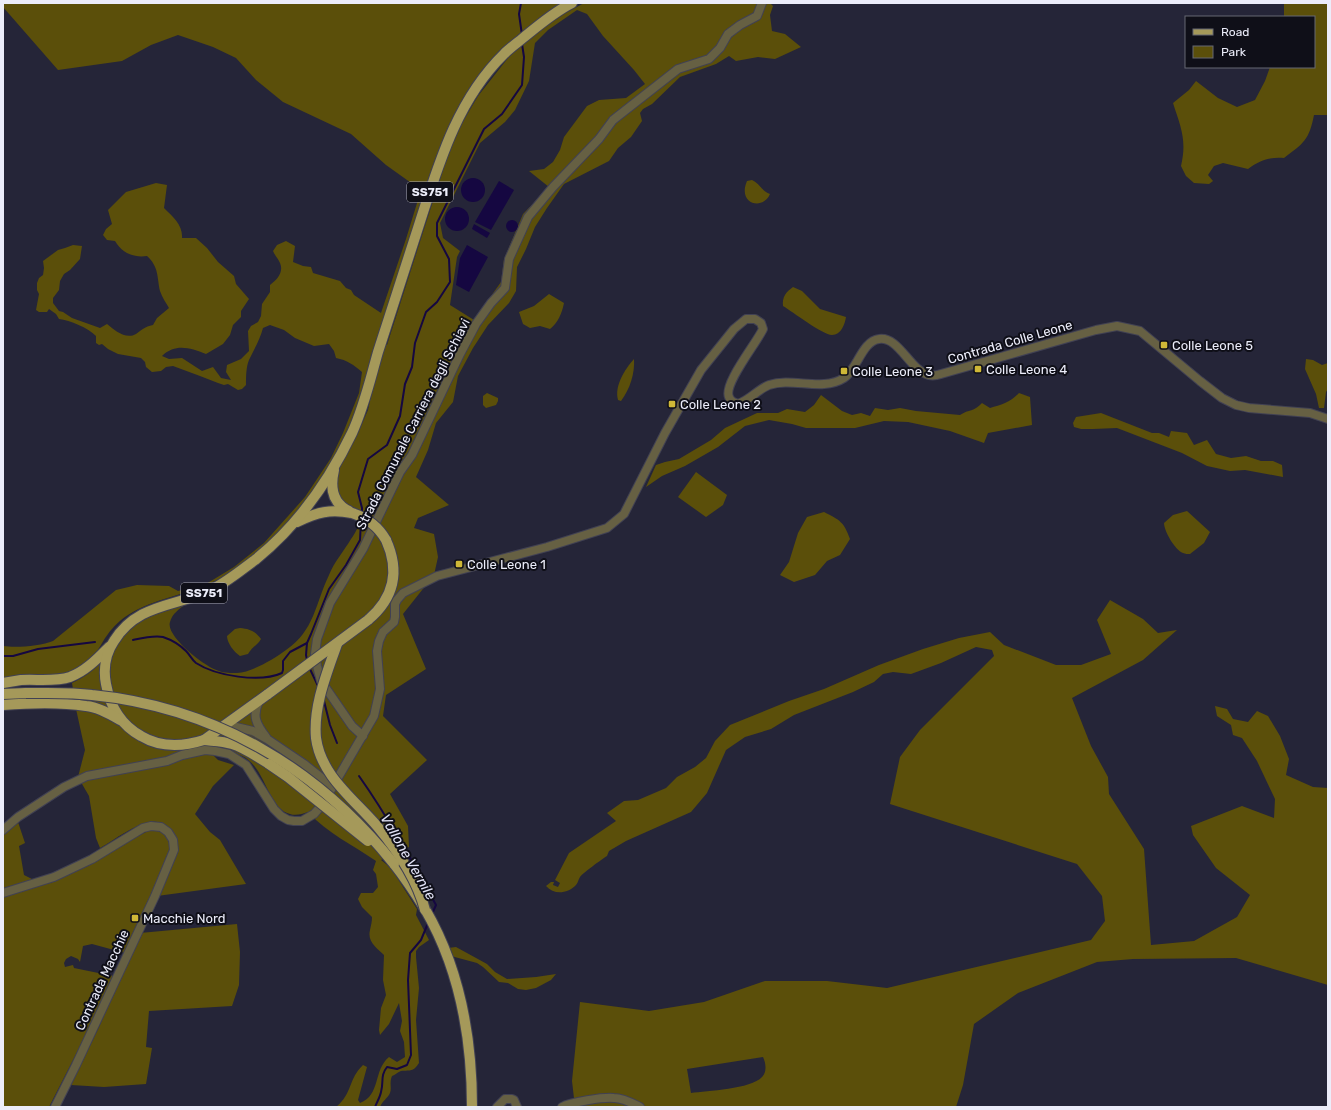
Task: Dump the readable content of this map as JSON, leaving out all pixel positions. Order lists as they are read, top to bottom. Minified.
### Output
{"streets":{"main road":["SS751"],"street":["Contrada Colle Leone","Strada Comunale Carriera degli Schiavi","Contrada Macchie"]},"crossings":[["Contrada Colle Leone","Strada Comunale Carriera degli Schiavi"]],"water":["Vallone Vernile"],"places":{"transit":["Colle Leone 5","Colle Leone 4","Colle Leone 3","Colle Leone 2","Colle Leone 1","Macchie Nord"]},"legend":["Road","Park"]}
